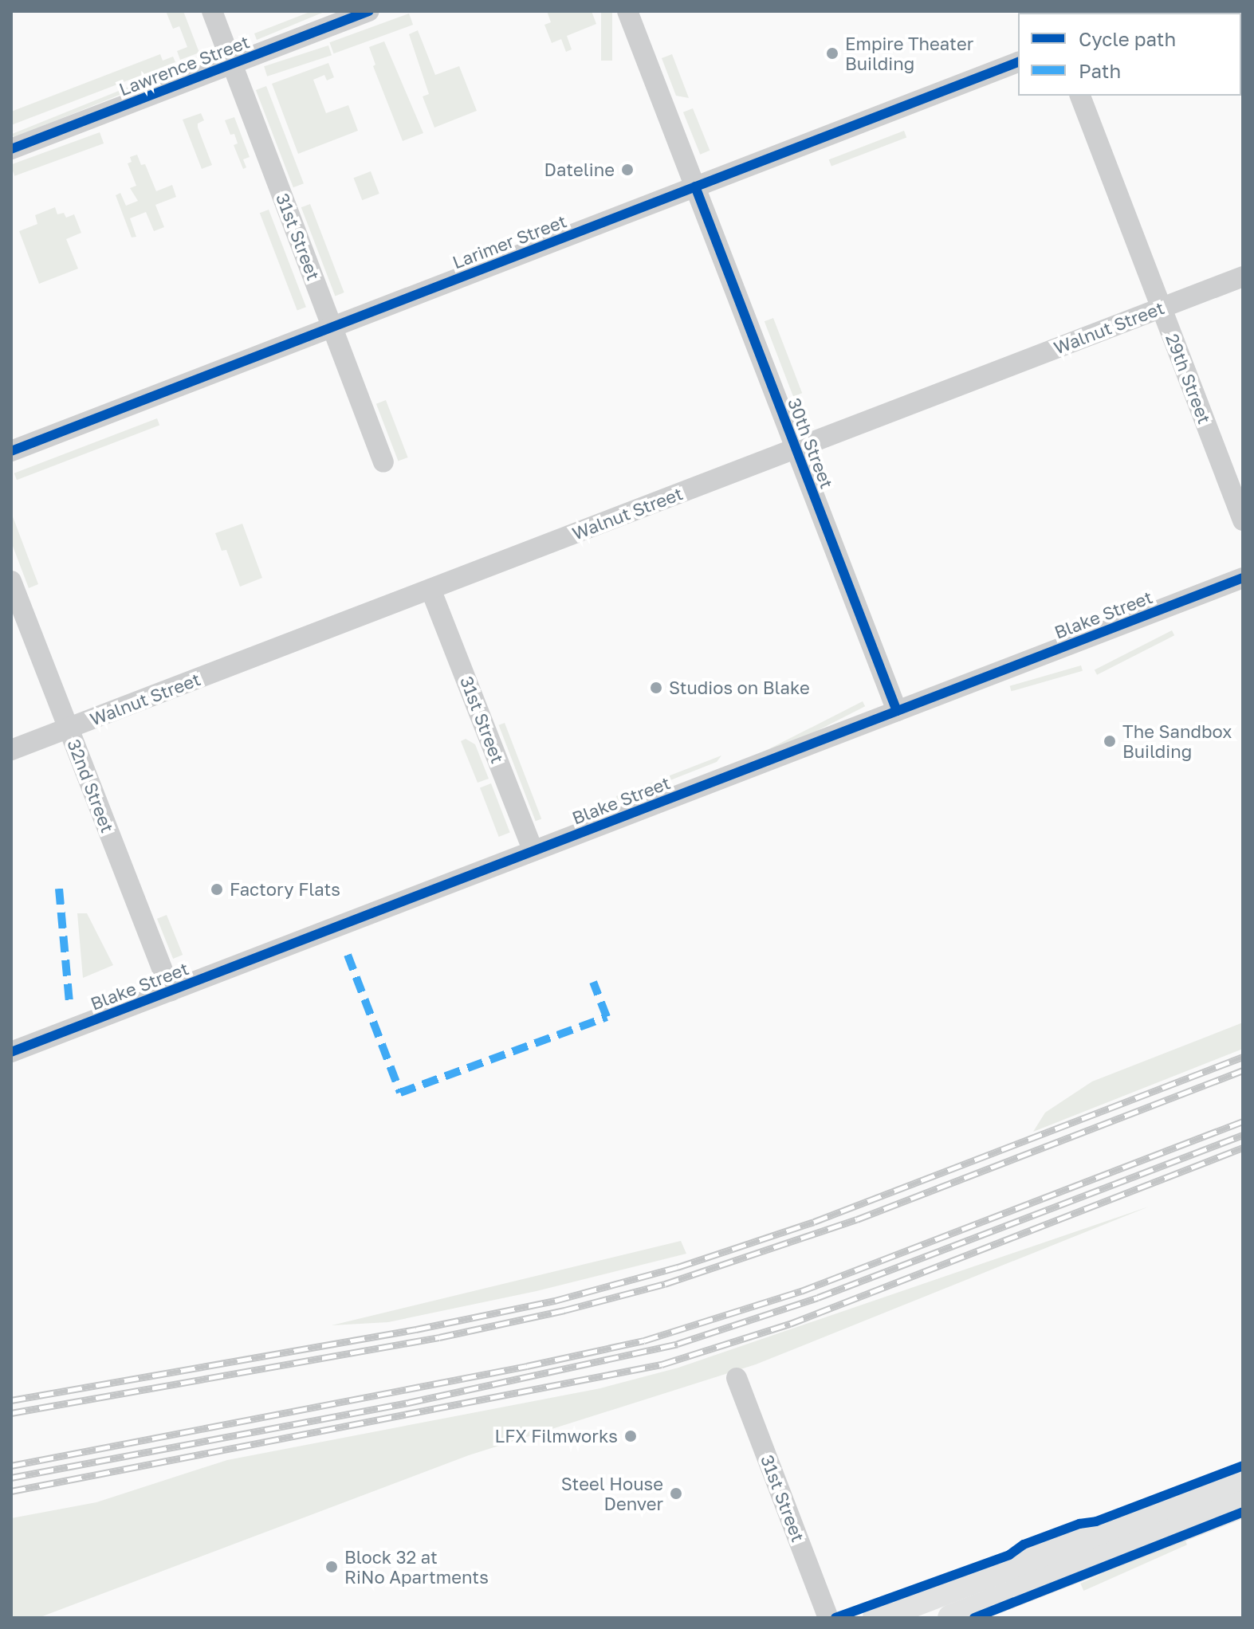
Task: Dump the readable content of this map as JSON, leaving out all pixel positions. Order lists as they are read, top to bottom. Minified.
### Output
{"streets":{"street":["Lawrence Street","31st Street","Larimer Street","Walnut Street","29th Street","30th Street","Blake Street","32nd Street"]},"crossings":[["Lawrence Street","31st Street"],["31st Street","Larimer Street"],["31st Street","Walnut Street"],["31st Street","Blake Street"],["Larimer Street","30th Street"],["Walnut Street","29th Street"],["Walnut Street","30th Street"],["Walnut Street","32nd Street"],["30th Street","Blake Street"],["Blake Street","32nd Street"]],"places":["Empire Theater Building","Dateline","Studios on Blake","The Sandbox Building","Factory Flats","LFX Filmworks","Steel House Denver","Block 32 at RiNo Apartments"],"legend":["Cycle path","Path"]}
